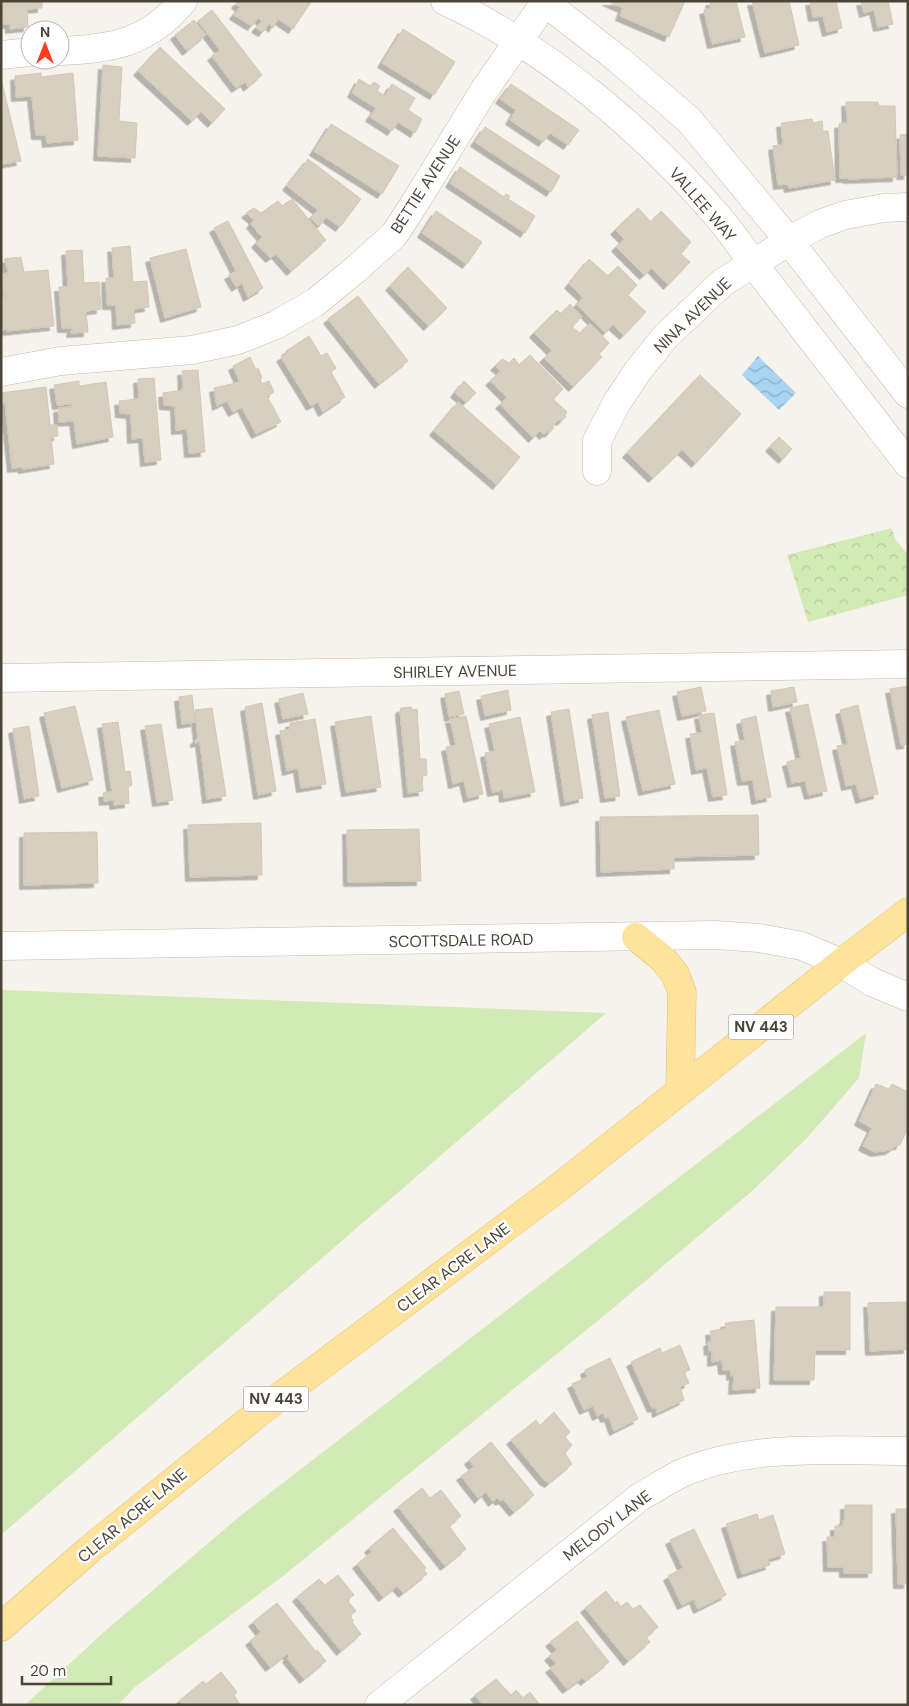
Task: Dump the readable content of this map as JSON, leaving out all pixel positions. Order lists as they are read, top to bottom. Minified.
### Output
{"streets":{"main road":["NV 443","CLEAR ACRE LANE"],"street":["BETTIE AVENUE","VALLEE WAY","NINA AVENUE","SHIRLEY AVENUE","SCOTTSDALE ROAD","MELODY LANE"]},"crossings":[["BETTIE AVENUE","VALLEE WAY"],["VALLEE WAY","NINA AVENUE"],["SCOTTSDALE ROAD","CLEAR ACRE LANE"]],"scale_bar":"20 m","north":"top"}
